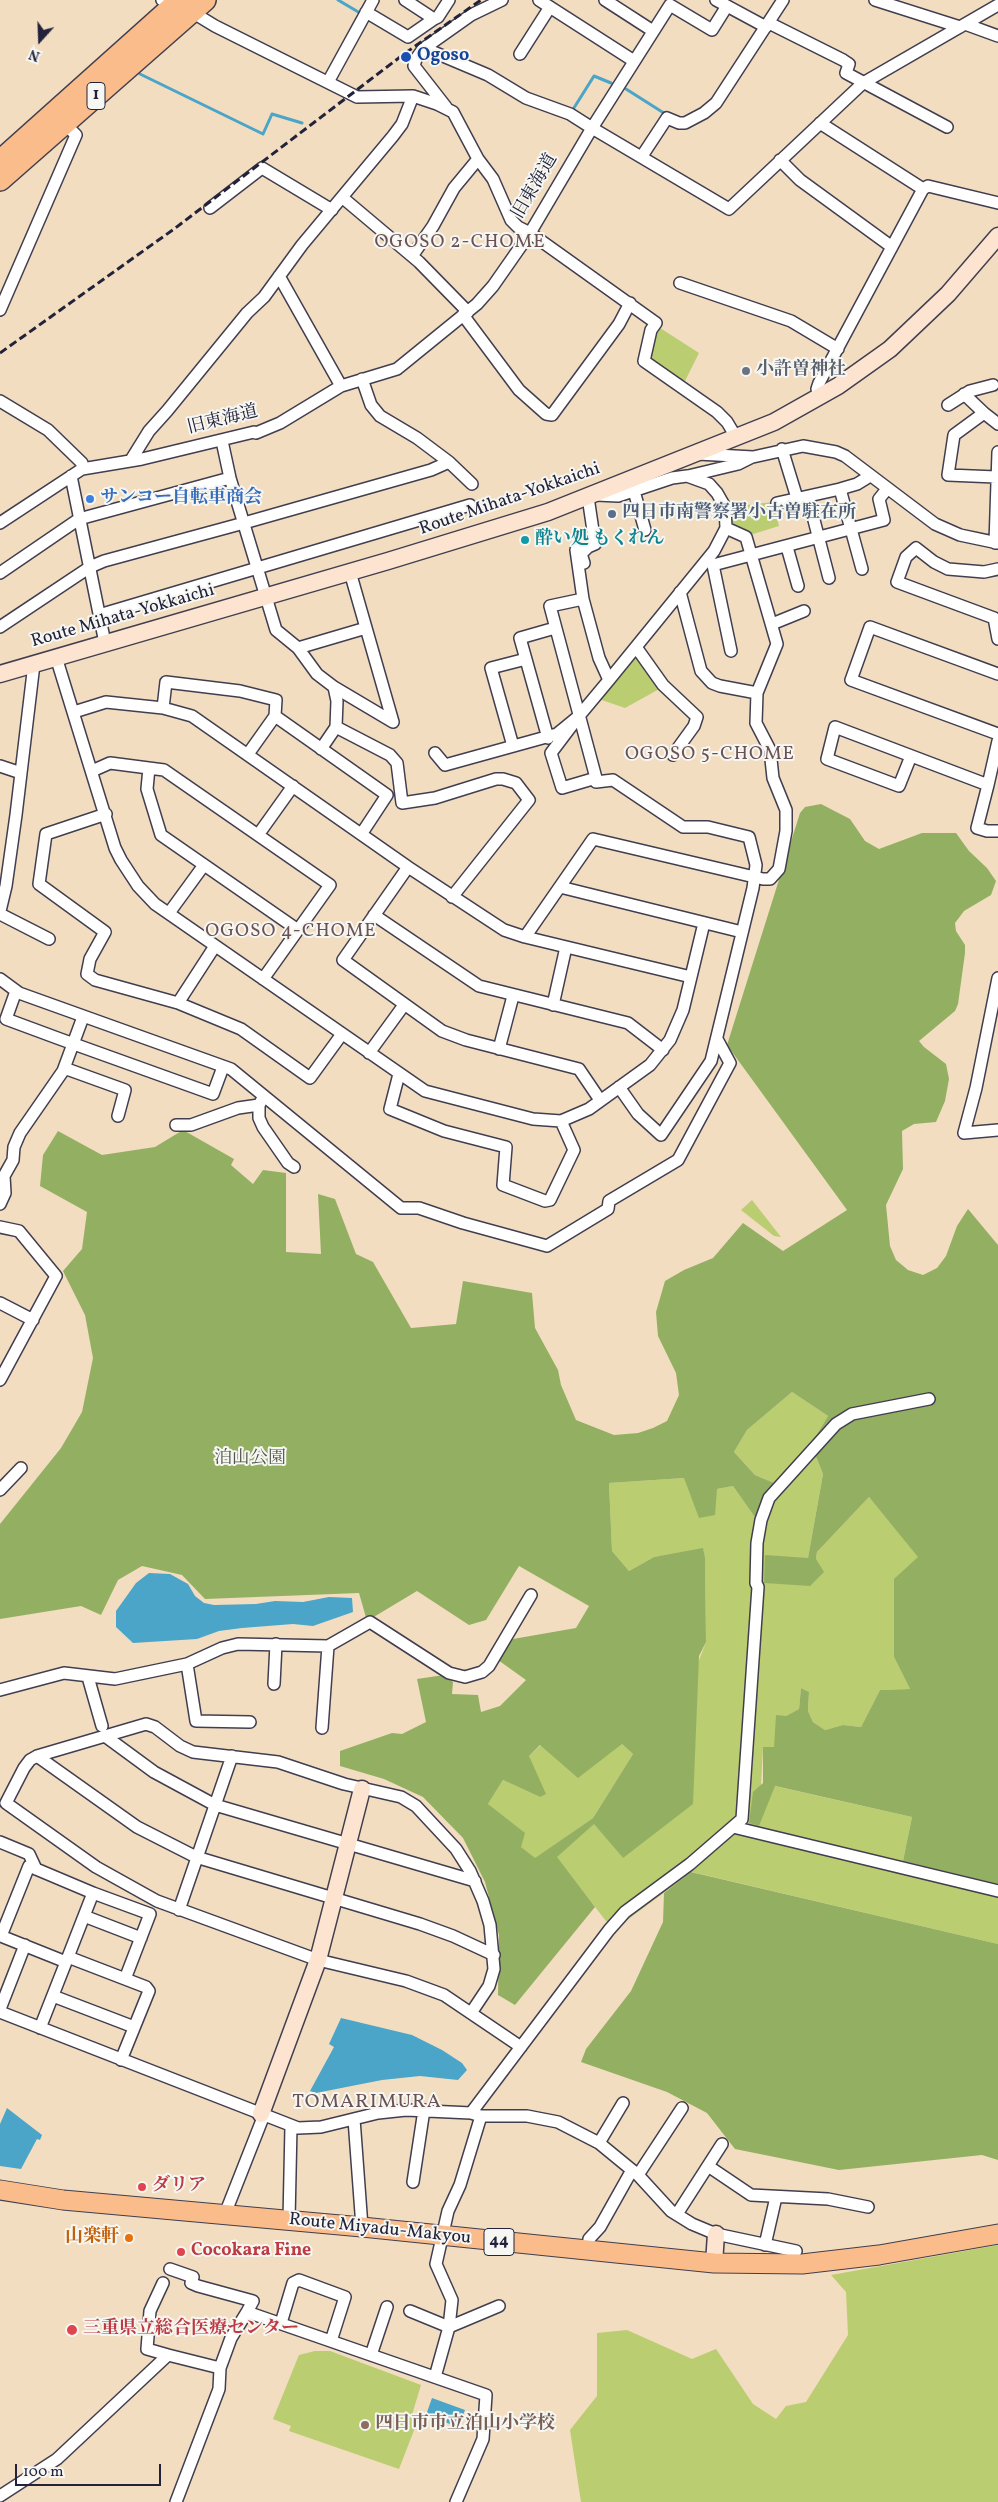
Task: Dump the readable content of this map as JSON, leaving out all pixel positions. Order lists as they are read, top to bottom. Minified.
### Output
{"streets":{"highway":["1"],"main road":["Route Mihata-Yokkaichi","Route Miyadu-Makyou","44"],"street":["旧東海道"]},"districts":["OGOSO 2-CHOME","OGOSO 5-CHOME","OGOSO 4-CHOME","TOMARIMURA"],"parks":["泊山公園"],"places":["Ogoso","小許曽神社","サンコー自転車商会","四日市南警察署小古曽駐在所","酔い処 もくれん","ダリア","山楽軒","Cocokara Fine","三重県立総合医療センター","四日市市立泊山小学校"],"scale_bar":"100 m","north":"bottom"}
